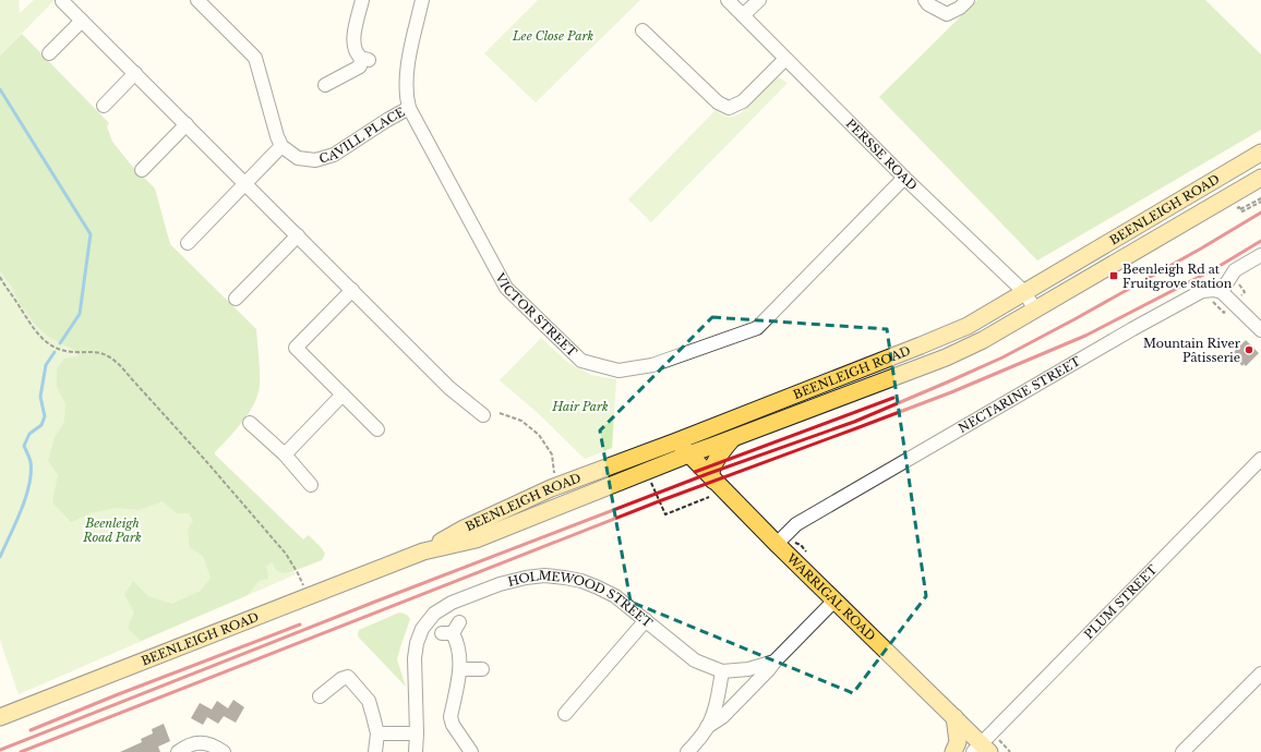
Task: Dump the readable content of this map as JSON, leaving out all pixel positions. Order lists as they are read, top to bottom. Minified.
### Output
{"streets":{"main road":["BEENLEIGH ROAD","WARRIGAL ROAD"],"street":["CAVILL PLACE","PERSSE ROAD","VICTOR STREET","NECTARINE STREET","PLUM STREET","HOLMEWOOD STREET"]},"crossings":[["CAVILL PLACE","VICTOR STREET"],["PERSSE ROAD","BEENLEIGH ROAD"],["PERSSE ROAD","VICTOR STREET"],["BEENLEIGH ROAD","WARRIGAL ROAD"],["NECTARINE STREET","WARRIGAL ROAD"],["WARRIGAL ROAD","PLUM STREET"],["WARRIGAL ROAD","HOLMEWOOD STREET"]],"parks":["Lee Close Park","Hair Park","Beenleigh Road Park"],"places":{"transit":["Beenleigh Rd at Fruitgrove station"],"other":["Mountain River Pâtisserie"]}}
